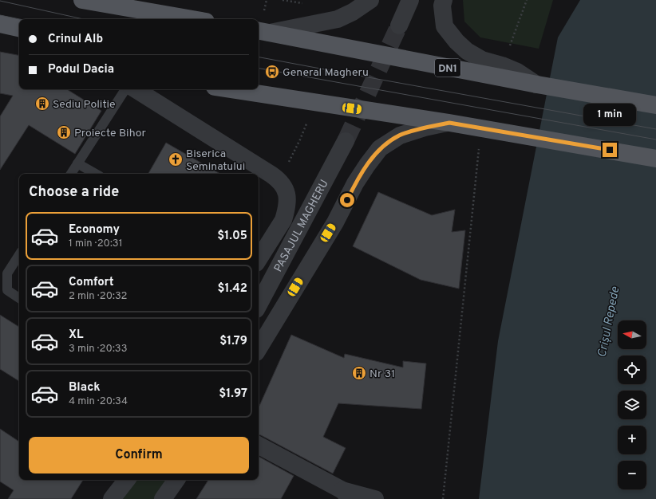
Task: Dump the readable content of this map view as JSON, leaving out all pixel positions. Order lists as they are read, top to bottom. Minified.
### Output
{"streets":{"main road":["DN1"],"street":["PASAJUL MAGHERU"]},"water":["Crișul Repede"],"places":{"bus stop":["General Magheru"],"building":["Sediu Politie","Proiecte Bihor","Nr 31"],"church":["Biserica Seminatului"]},"north":"left","page":{"banner":["Crinul Alb","Podul Dacia"],"bubble":"1 min","heading":"Choose a ride","list":[{"name":"Economy","note":"1 min · 20:31","value":"$1.05"},{"name":"Comfort","note":"2 min · 20:32","value":"$1.42"},{"name":"XL","note":"3 min · 20:33","value":"$1.79"},{"name":"Black","note":"4 min · 20:34","value":"$1.97"}],"map_buttons":["+","−"],"buttons":"Confirm"}}
